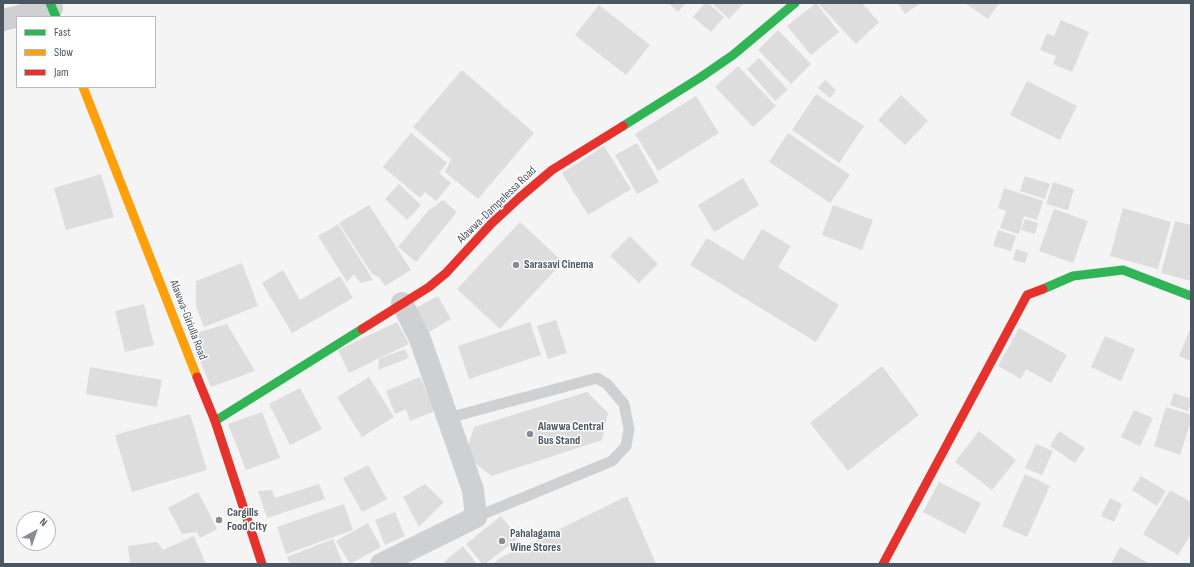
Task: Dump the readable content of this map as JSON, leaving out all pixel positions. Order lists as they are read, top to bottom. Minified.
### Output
{"streets":{"main road":["Alawwa-Dampelessa Road","Alawwa-Giriulla Road"]},"crossings":[["Alawwa-Dampelessa Road","Alawwa-Giriulla Road"]],"places":["Sarasavi Cinema","Alawwa Central Bus Stand","Cargills Food City","Pahalagama Wine Stores"],"legend":["Fast","Slow","Jam"],"north":"top right"}
